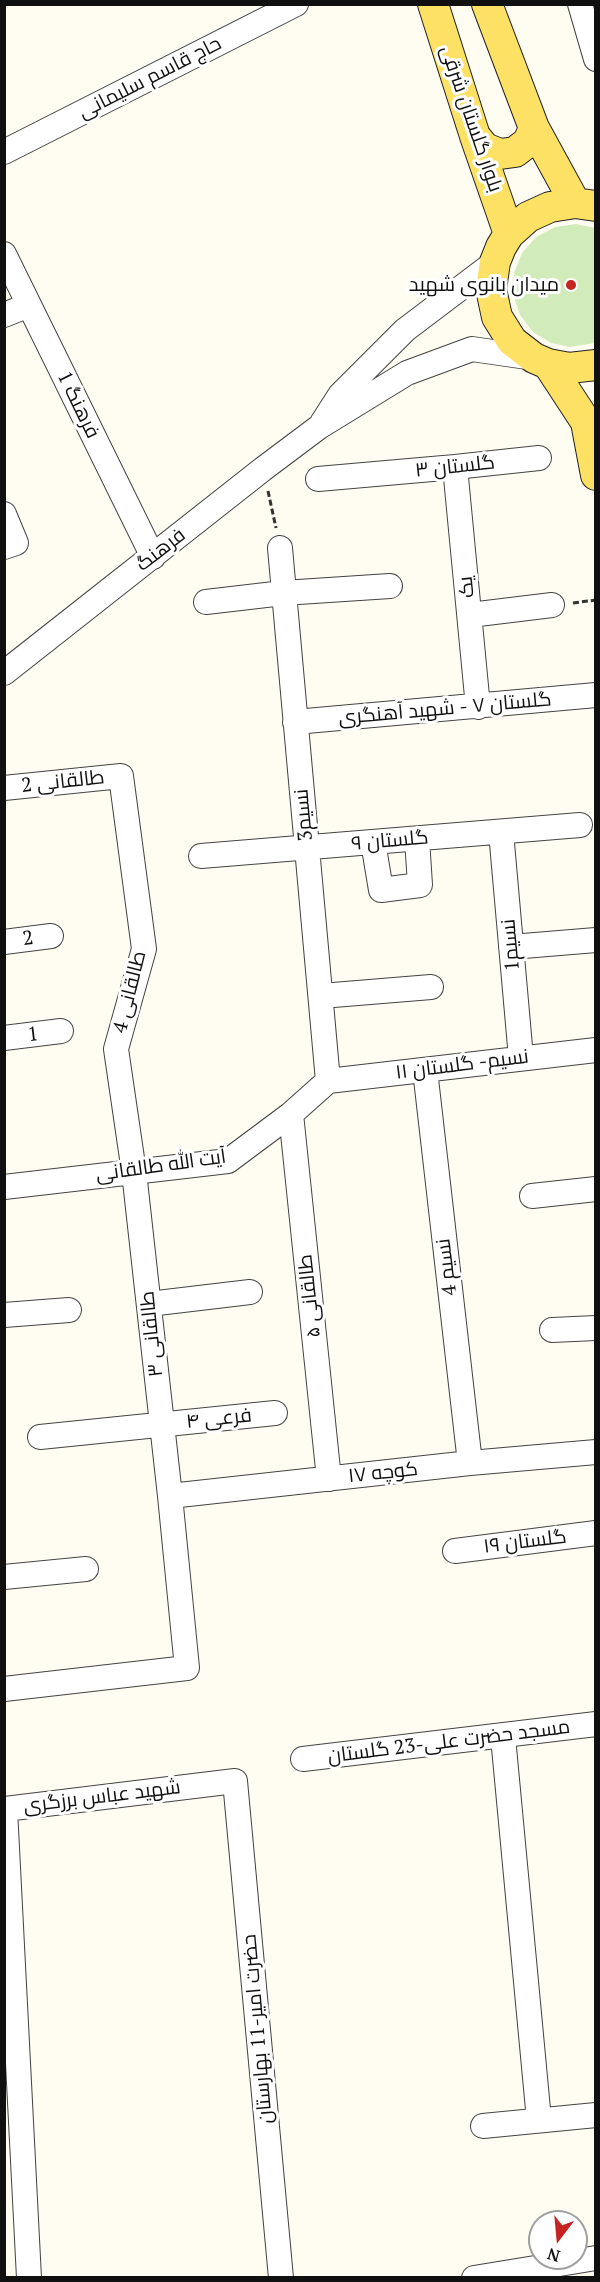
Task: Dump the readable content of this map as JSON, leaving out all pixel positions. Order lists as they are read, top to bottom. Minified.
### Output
{"streets":{"main road":["بلوار گلستان شرقی"],"street":["حاج قاسم سلیمانی","فرهنگ 1","گلستان ۳","فرهنگ","یک","گلستان ۷ - شهید آهنگری","طالقانی 2","نسیم3","گلستان ۹","2","نسیم1","طالقانی 4","1","نسیم- گلستان ۱۱","آیت الله طالقانی","نسیم 4","طالقانی ۵","طالقانی ۳","فرعی ۴","کوچه ۱۷","گلستان ۱۹","مسجد حضرت علی-23 گلستان","شهید عباس برزگری","حضرت امیر-11 بهارستان"]},"crossings":[["فرهنگ 1","فرهنگ"],["گلستان ۳","یک"],["یک","گلستان ۷ - شهید آهنگری"],["گلستان ۷ - شهید آهنگری","نسیم3"],["طالقانی 2","طالقانی 4"],["نسیم3","گلستان ۹"],["نسیم3","نسیم- گلستان ۱۱"],["نسیم3","آیت الله طالقانی"],["گلستان ۹","نسیم1"],["نسیم1","نسیم- گلستان ۱۱"],["طالقانی 4","آیت الله طالقانی"],["طالقانی 4","طالقانی ۳"],["نسیم- گلستان ۱۱","آیت الله طالقانی"],["نسیم- گلستان ۱۱","نسیم 4"],["آیت الله طالقانی","طالقانی ۵"],["آیت الله طالقانی","طالقانی ۳"],["نسیم 4","کوچه ۱۷"],["طالقانی ۵","کوچه ۱۷"],["طالقانی ۳","فرعی ۴"],["طالقانی ۳","کوچه ۱۷"],["شهید عباس برزگری","حضرت امیر-11 بهارستان"]],"places":["میدان بانوی شهید"],"north":"bottom"}
